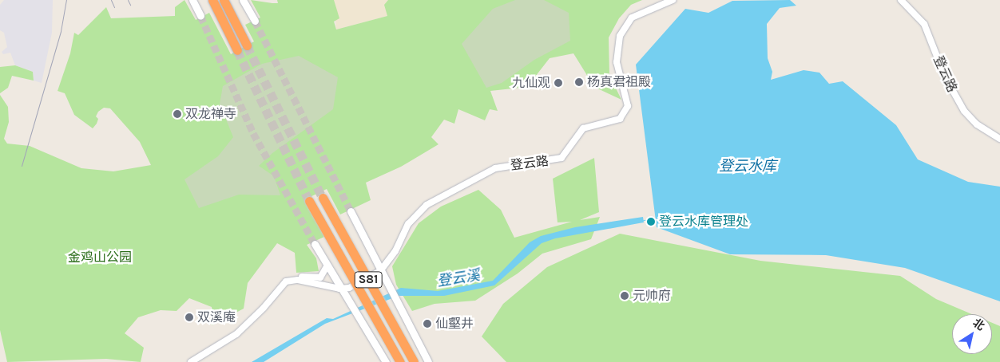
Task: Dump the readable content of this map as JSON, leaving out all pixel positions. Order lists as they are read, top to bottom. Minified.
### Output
{"streets":{"highway":["S81"],"street":["登云路"]},"water":["登云水库","登云溪"],"parks":["金鸡山公园"],"places":["杨真君祖殿","九仙观","双龙禅寺","登云水库管理处","元帅府","双溪庵","仙壑井"],"north":"top right"}
